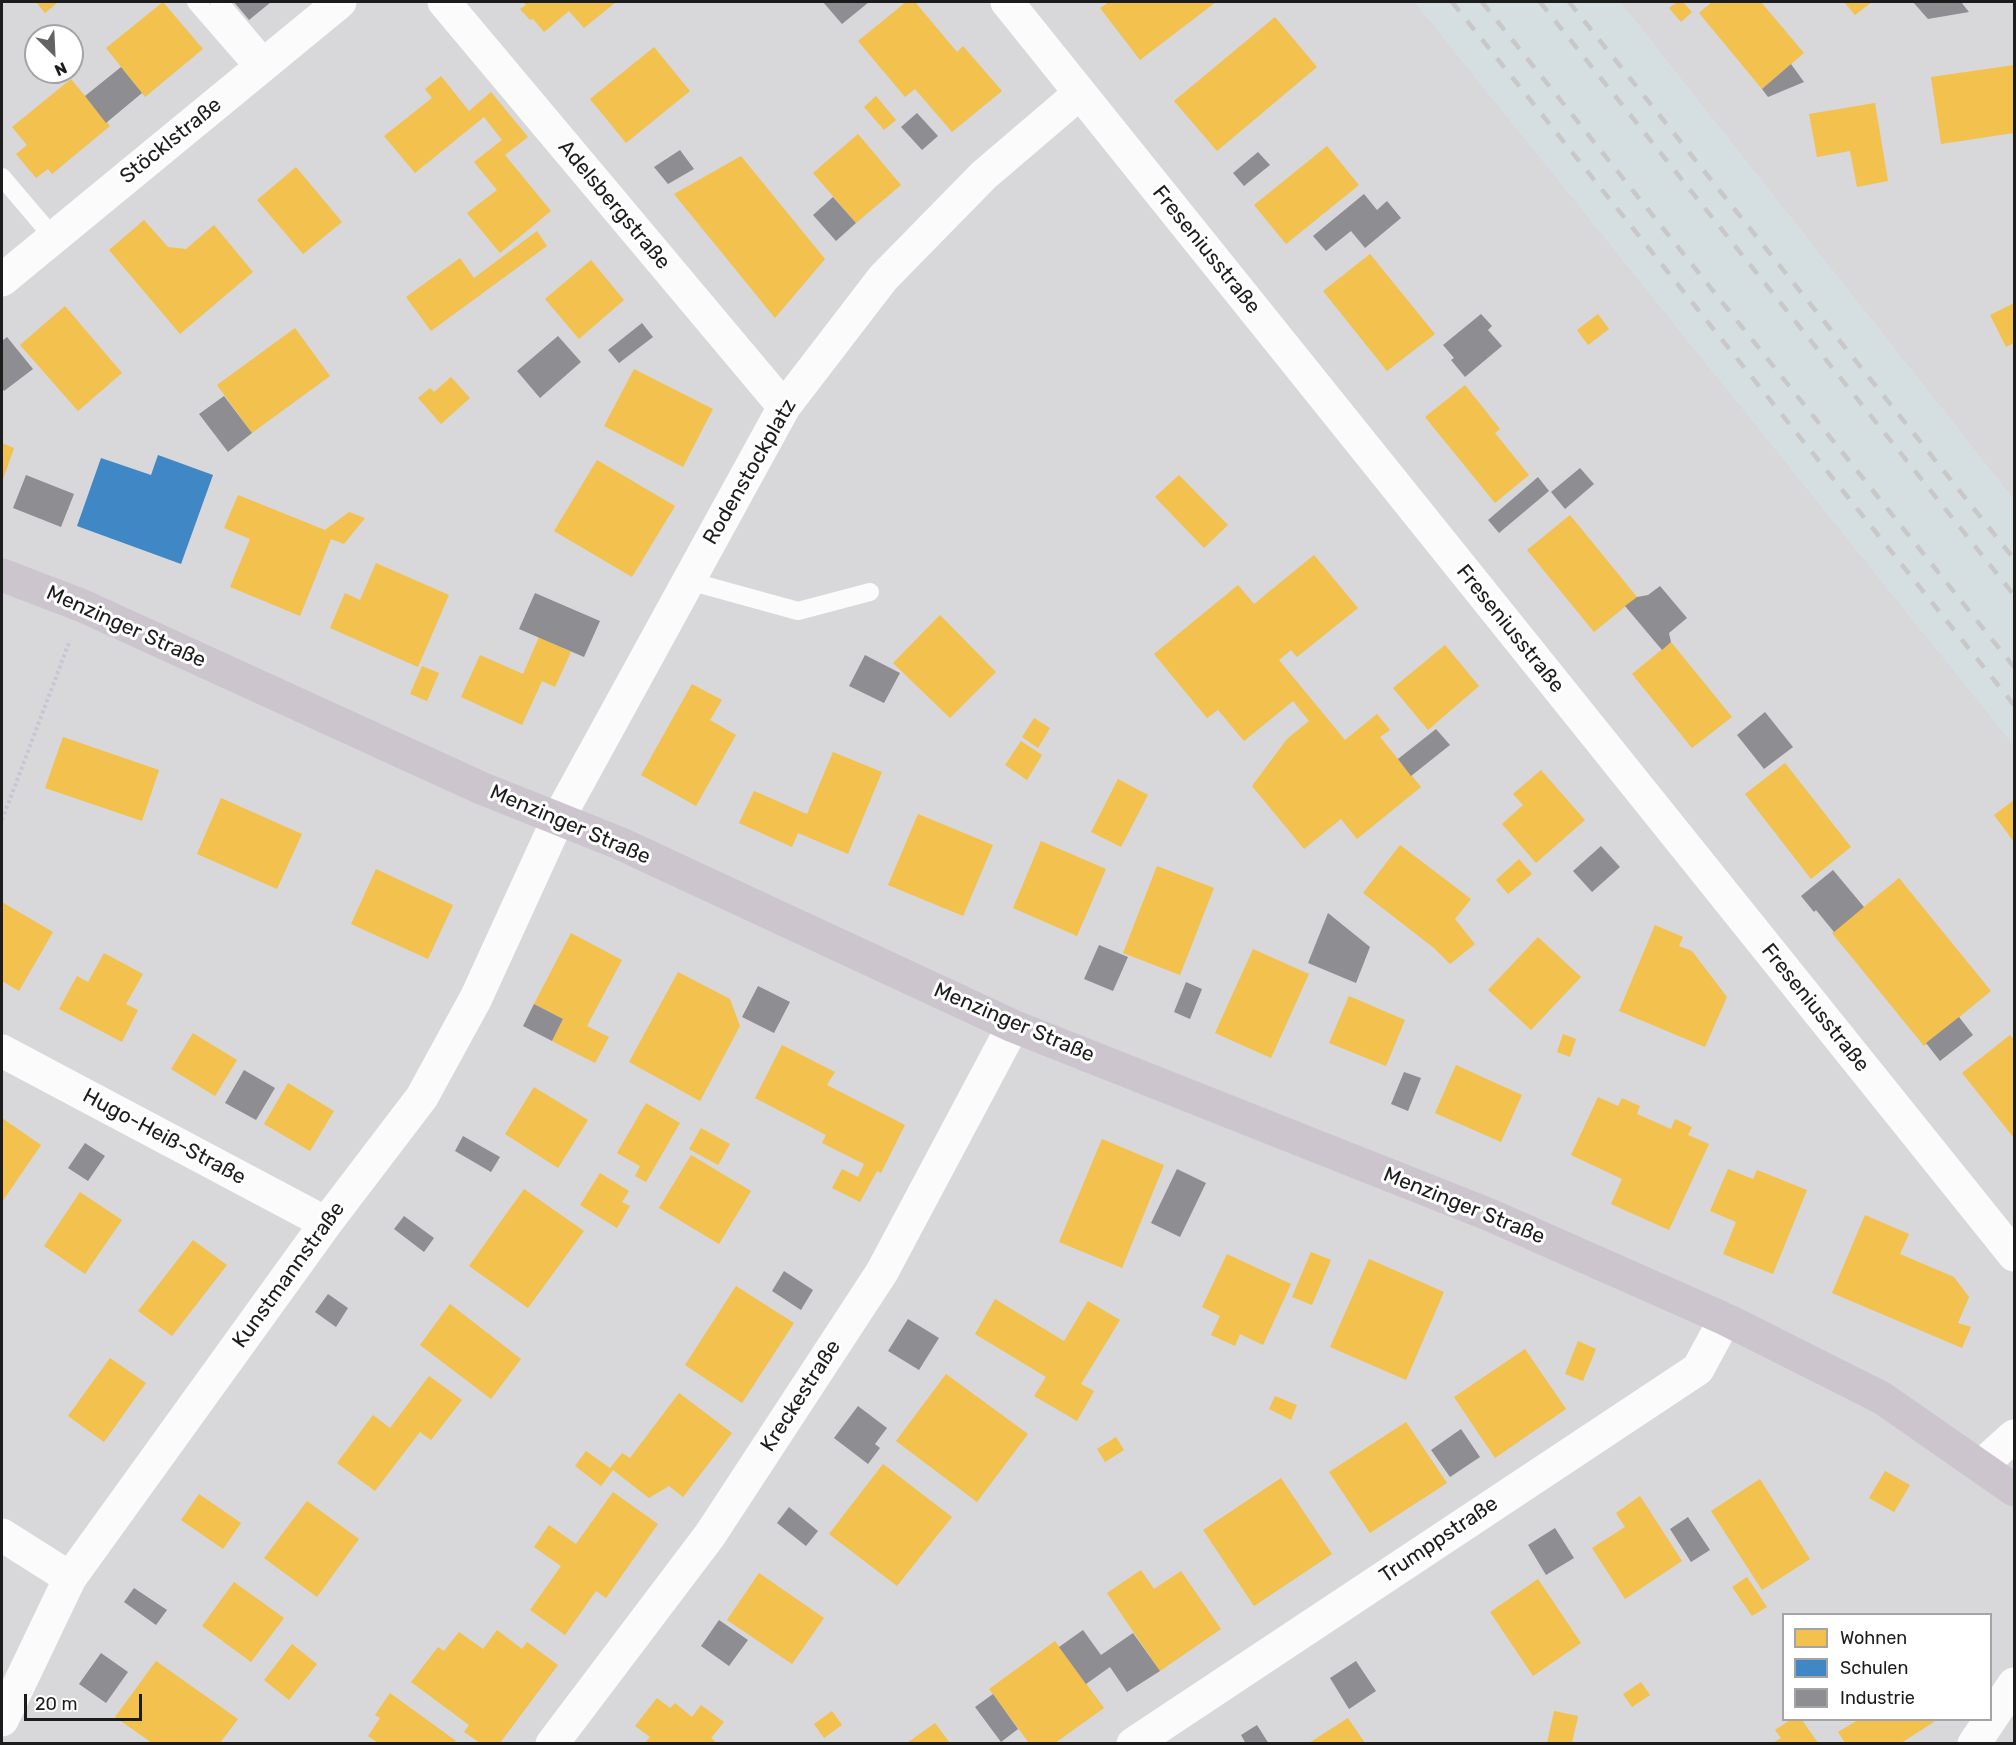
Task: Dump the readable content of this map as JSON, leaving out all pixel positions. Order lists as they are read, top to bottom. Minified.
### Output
{"streets":{"street":["Stöcklstraße","Adelsbergstraße","Freseniusstraße","Rodenstockplatz","Menzinger Straße","Hugo-Heiß-Straße","Kunstmannstraße","Kreckestraße","Trumppstraße"]},"crossings":[["Adelsbergstraße","Rodenstockplatz"],["Freseniusstraße","Rodenstockplatz"],["Rodenstockplatz","Menzinger Straße"],["Rodenstockplatz","Kunstmannstraße"],["Menzinger Straße","Kunstmannstraße"],["Menzinger Straße","Kreckestraße"],["Menzinger Straße","Trumppstraße"],["Hugo-Heiß-Straße","Kunstmannstraße"]],"legend":["Wohnen","Schulen","Industrie"],"scale_bar":"20 m","north":"bottom right"}
